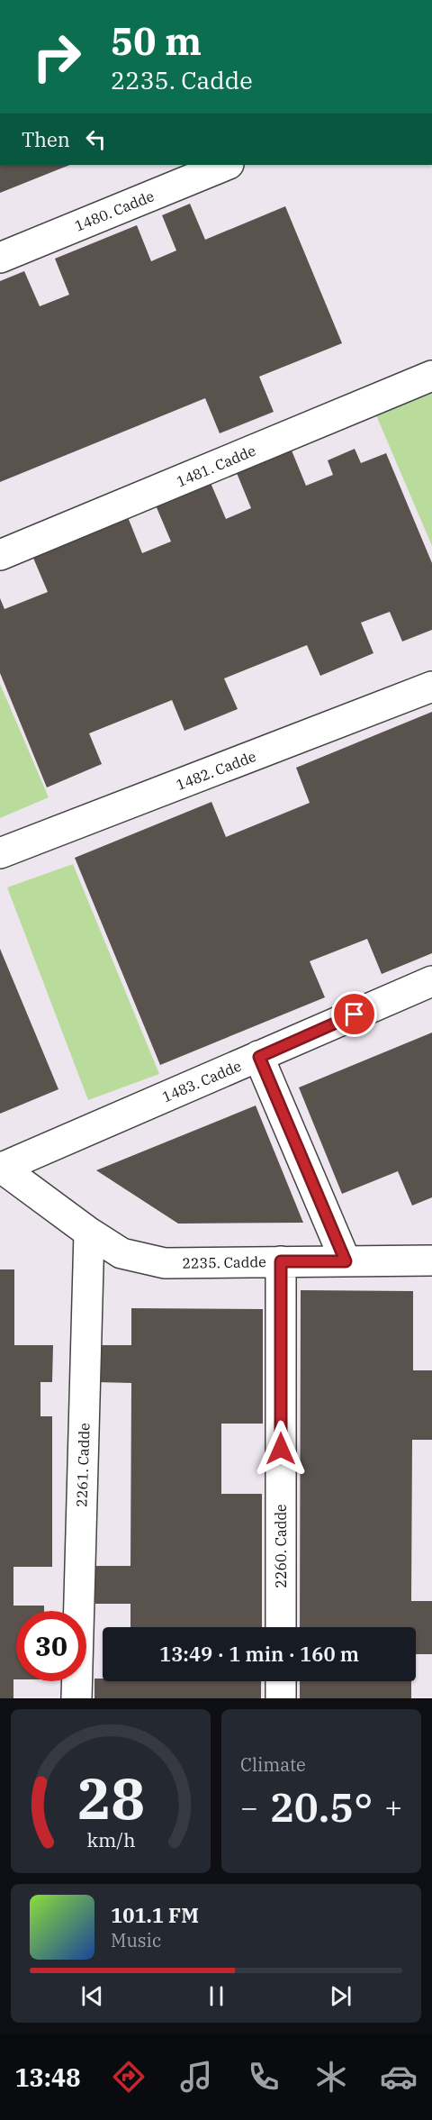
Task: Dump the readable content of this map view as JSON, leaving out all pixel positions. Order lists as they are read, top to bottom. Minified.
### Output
{"streets":{"street":["1480. Cadde","1481. Cadde","1482. Cadde","1483. Cadde","2235. Cadde","2261. Cadde","2260. Cadde"]},"crossings":[["1483. Cadde","2235. Cadde"],["2235. Cadde","2261. Cadde"],["2235. Cadde","2260. Cadde"]],"page":{"turn":["50 m","2235. Cadde"],"then":"Then","limit":"30","trip":"13:49 · 1 min · 160 m","tile":"Climate","heat":["−","20.5°","+"],"song":["101.1 FM","Music"],"tabs":"13:48","gauge":["28","km/h"]}}
